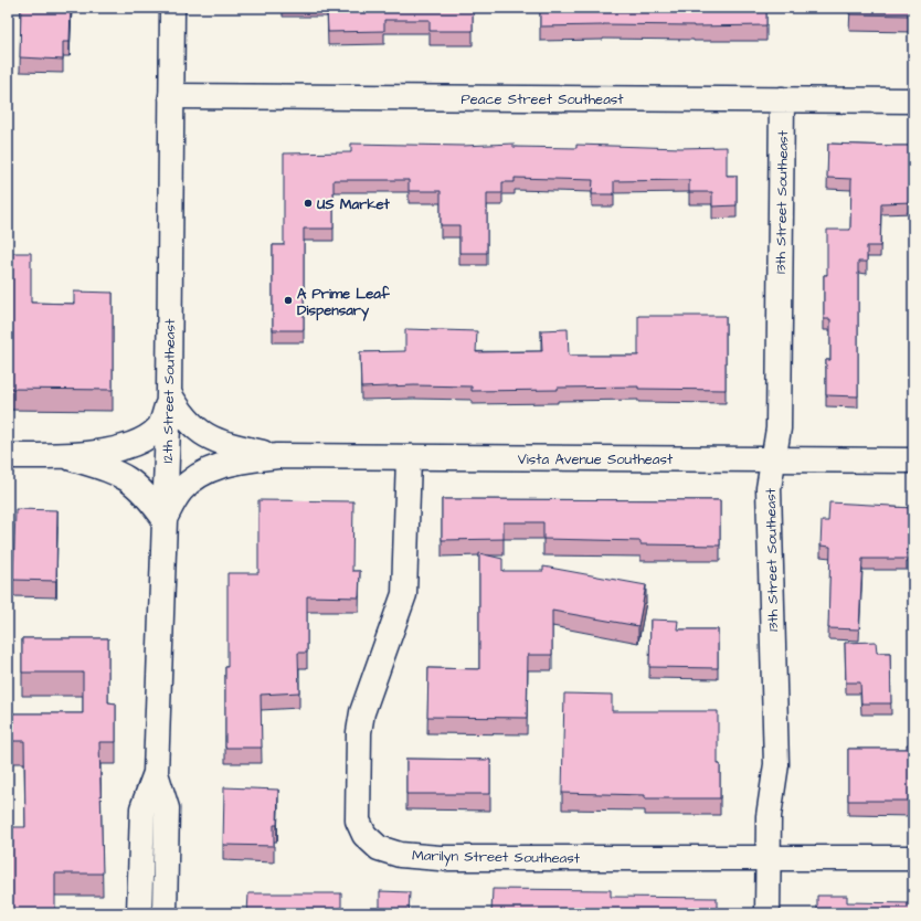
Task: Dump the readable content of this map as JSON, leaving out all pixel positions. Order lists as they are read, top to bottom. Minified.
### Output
{"streets":{"street":["Peace Street Southeast","13th Street Southeast","12th Street Southeast","Vista Avenue Southeast","Marilyn Street Southeast"]},"crossings":[["Peace Street Southeast","13th Street Southeast"],["Peace Street Southeast","12th Street Southeast"],["13th Street Southeast","Vista Avenue Southeast"],["13th Street Southeast","Marilyn Street Southeast"],["Vista Avenue Southeast","Marilyn Street Southeast"]],"places":["US Market","A Prime Leaf Dispensary"]}
